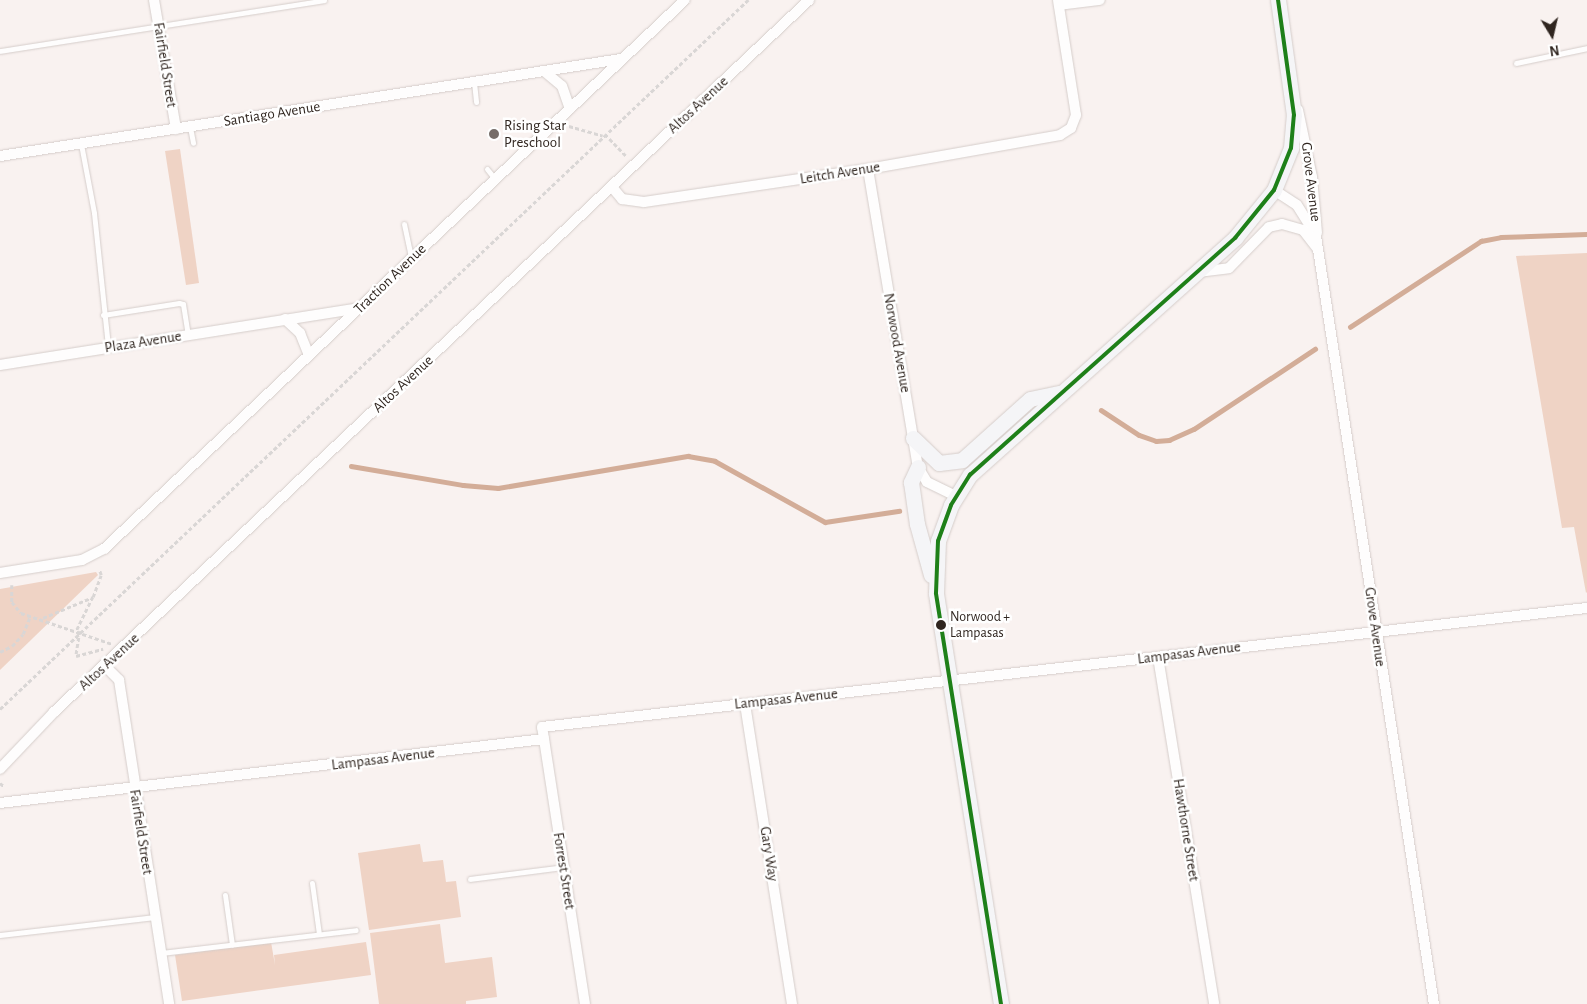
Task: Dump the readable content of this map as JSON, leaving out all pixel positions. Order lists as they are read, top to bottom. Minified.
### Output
{"streets":{"main road":["Grove Avenue"],"street":["Fairfield Street","Altos Avenue","Santiago Avenue","Leitch Avenue","Traction Avenue","Plaza Avenue","Norwood Avenue","Lampasas Avenue","Hawthorne Street","Gary Way","Forrest Street"]},"crossings":[["Fairfield Street","Altos Avenue"],["Fairfield Street","Santiago Avenue"],["Fairfield Street","Lampasas Avenue"],["Altos Avenue","Leitch Avenue"],["Santiago Avenue","Traction Avenue"],["Leitch Avenue","Norwood Avenue"],["Grove Avenue","Lampasas Avenue"],["Traction Avenue","Plaza Avenue"],["Lampasas Avenue","Hawthorne Street"],["Lampasas Avenue","Gary Way"],["Lampasas Avenue","Forrest Street"]],"places":["Rising Star Preschool","Norwood + Lampasas"],"north":"bottom"}
